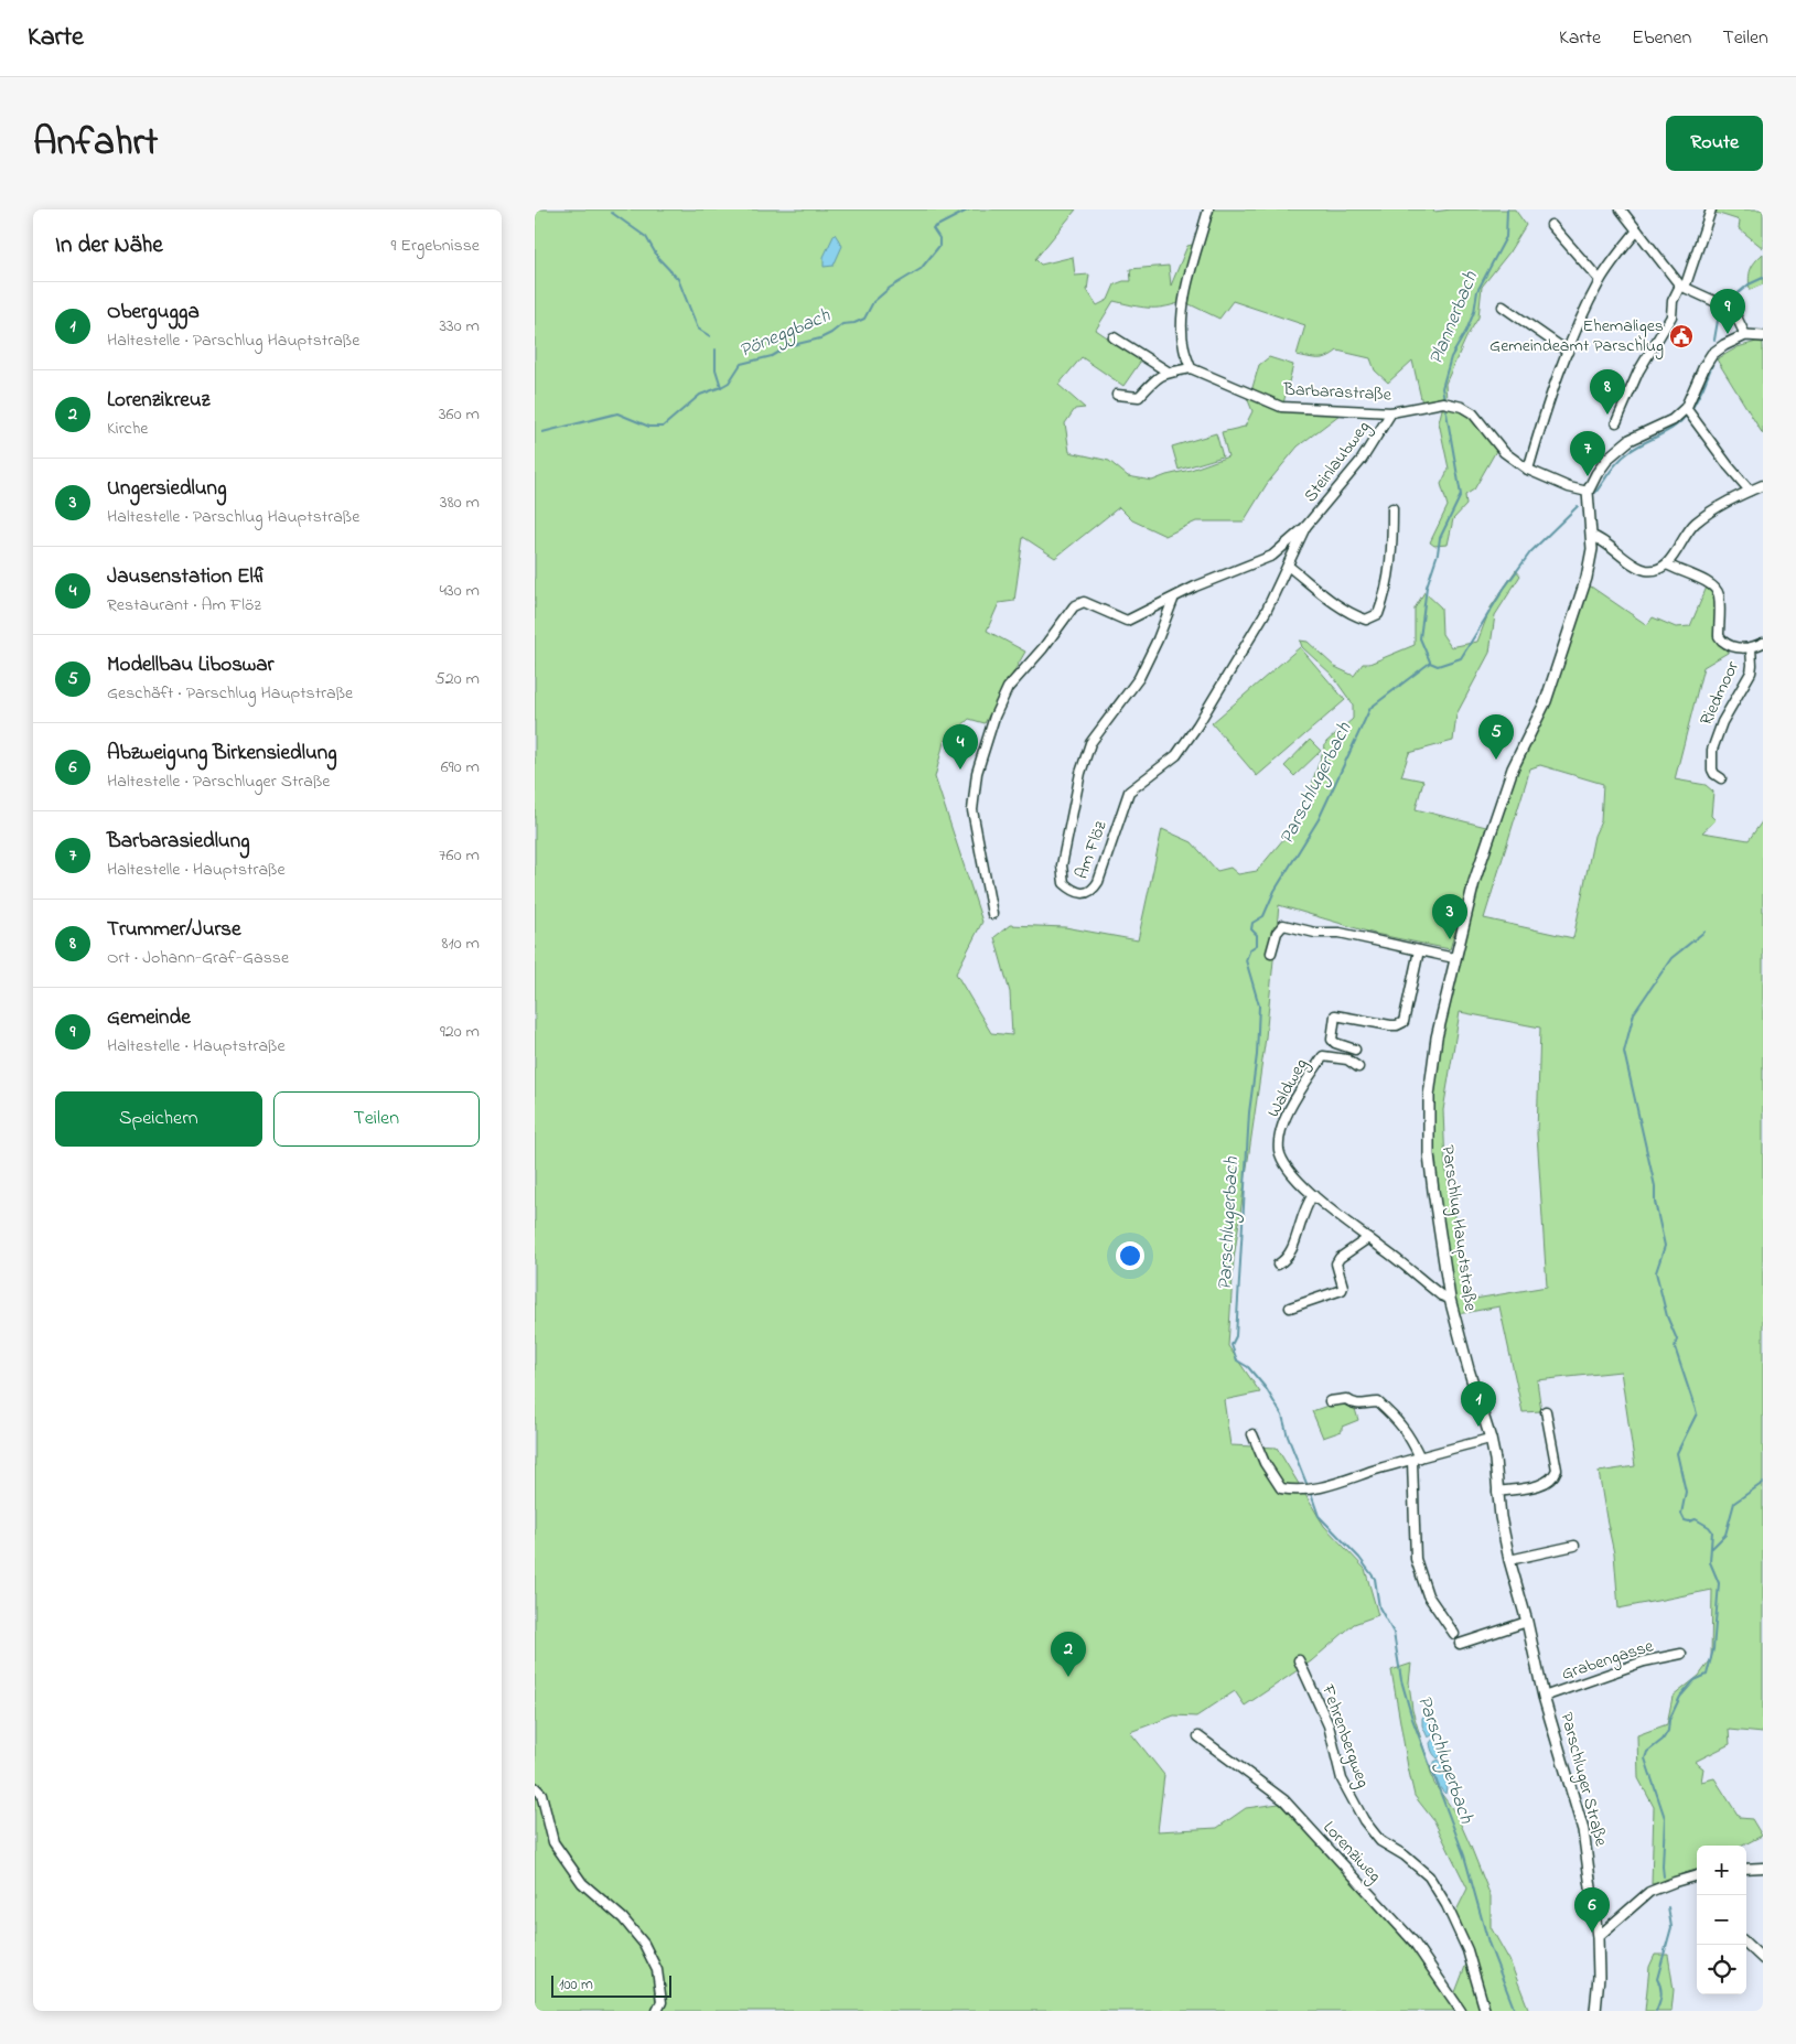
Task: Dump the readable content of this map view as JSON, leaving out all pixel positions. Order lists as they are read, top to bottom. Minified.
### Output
{"streets":{"main road":["Parschlug Hauptstraße","Parschluger Straße"],"street":["Barbarastraße","Steinlaubweg","Riedmoor","Am Flöz","Waldweg","Grabengasse","Fehrenbergweg","Lorenziweg"]},"crossings":[["Barbarastraße","Steinlaubweg"],["Barbarastraße","Parschlug Hauptstraße"],["Steinlaubweg","Am Flöz"],["Waldweg","Parschlug Hauptstraße"],["Parschlug Hauptstraße","Parschluger Straße"],["Grabengasse","Parschluger Straße"]],"water":["Plannerbach","Pöneggbach","Parschlugerbach"],"places":{"public building":["Ehemaliges Gemeindeamt Parschlug"]},"scale_bar":"100 m","page":{"header":"Karte","nav":["Karte","Ebenen","Teilen"],"title":"Anfahrt","buttons":["Route",["Speichern","Teilen"]],"heading":["In der Nähe","9 Ergebnisse"],"list":[{"mark":"1","name":"Obergugga","note":"Haltestelle · Parschlug Hauptstraße","value":"330 m"},{"mark":"2","name":"Lorenzikreuz","note":"Kirche","value":"360 m"},{"mark":"3","name":"Ungersiedlung","note":"Haltestelle · Parschlug Hauptstraße","value":"380 m"},{"mark":"4","name":"Jausenstation Elfi","note":"Restaurant · Am Flöz","value":"430 m"},{"mark":"5","name":"Modellbau Liboswar","note":"Geschäft · Parschlug Hauptstraße","value":"520 m"},{"mark":"6","name":"Abzweigung Birkensiedlung","note":"Haltestelle · Parschluger Straße","value":"690 m"},{"mark":"7","name":"Barbarasiedlung","note":"Haltestelle · Hauptstraße","value":"760 m"},{"mark":"8","name":"Trummer/Jurse","note":"Ort · Johann-Graf-Gasse","value":"810 m"},{"mark":"9","name":"Gemeinde","note":"Haltestelle · Hauptstraße","value":"920 m"}],"pins":["9","8","7","5","4","3","1","2","6"],"map_buttons":["+","−"],"scale":"100 m"}}
